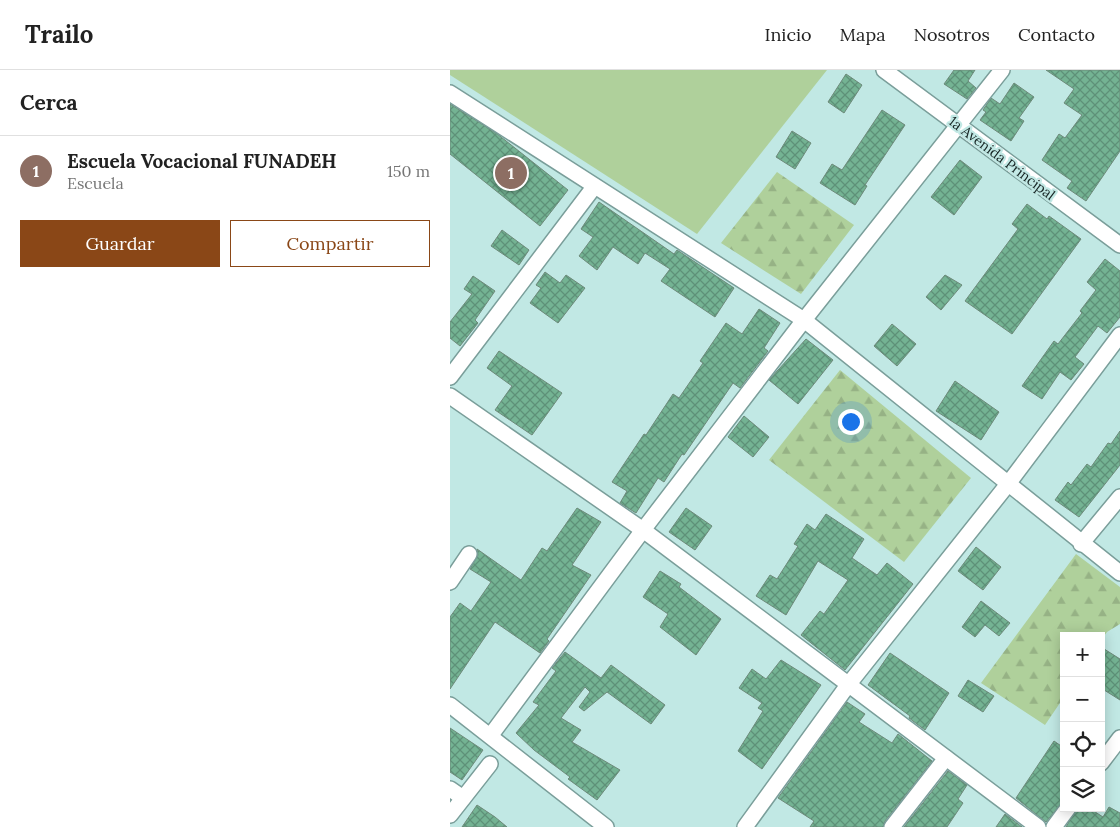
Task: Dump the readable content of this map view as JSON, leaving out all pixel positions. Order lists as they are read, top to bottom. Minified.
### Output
{"streets":{"street":["1a Avenida Principal"]},"page":{"header":"Trailo","nav":["Inicio","Mapa","Nosotros","Contacto"],"heading":"Cerca","list":[{"mark":"1","name":"Escuela Vocacional FUNADEH","note":"Escuela","value":"150 m"}],"pins":"1","buttons":["Guardar","Compartir"],"map_buttons":["+","−"]}}
